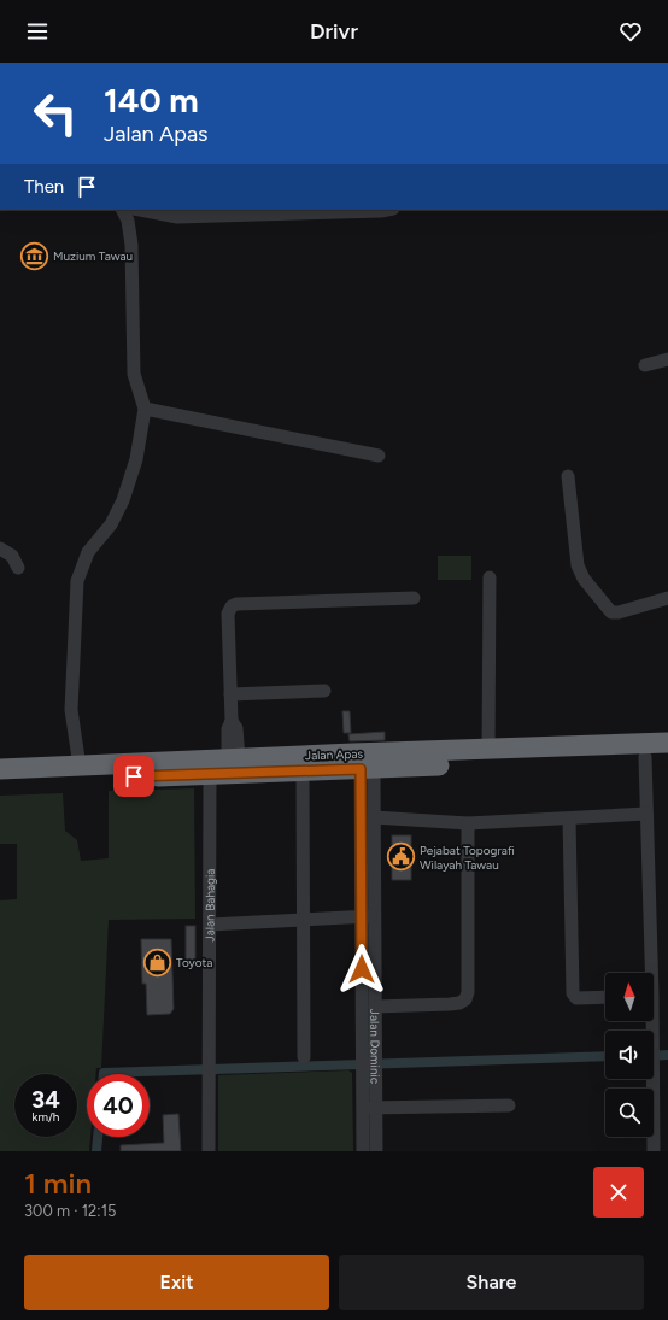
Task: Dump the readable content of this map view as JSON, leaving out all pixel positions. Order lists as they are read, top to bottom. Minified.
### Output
{"streets":{"highway":["Jalan Apas"],"street":["Jalan Bahagia","Jalan Dominic"]},"crossings":[["Jalan Apas","Jalan Bahagia"],["Jalan Apas","Jalan Dominic"]],"places":{"museum":["Muzium Tawau"],"public building":["Pejabat Topografi Wilayah Tawau"],"shop":["Toyota"]},"north":"top","page":{"header":"Drivr","turn":["140 m","Jalan Apas"],"then":"Then","speed":"34 km/h","limit":"40","heading":["1 min","300 m · 12:15"],"buttons":["Exit","Share"]}}
